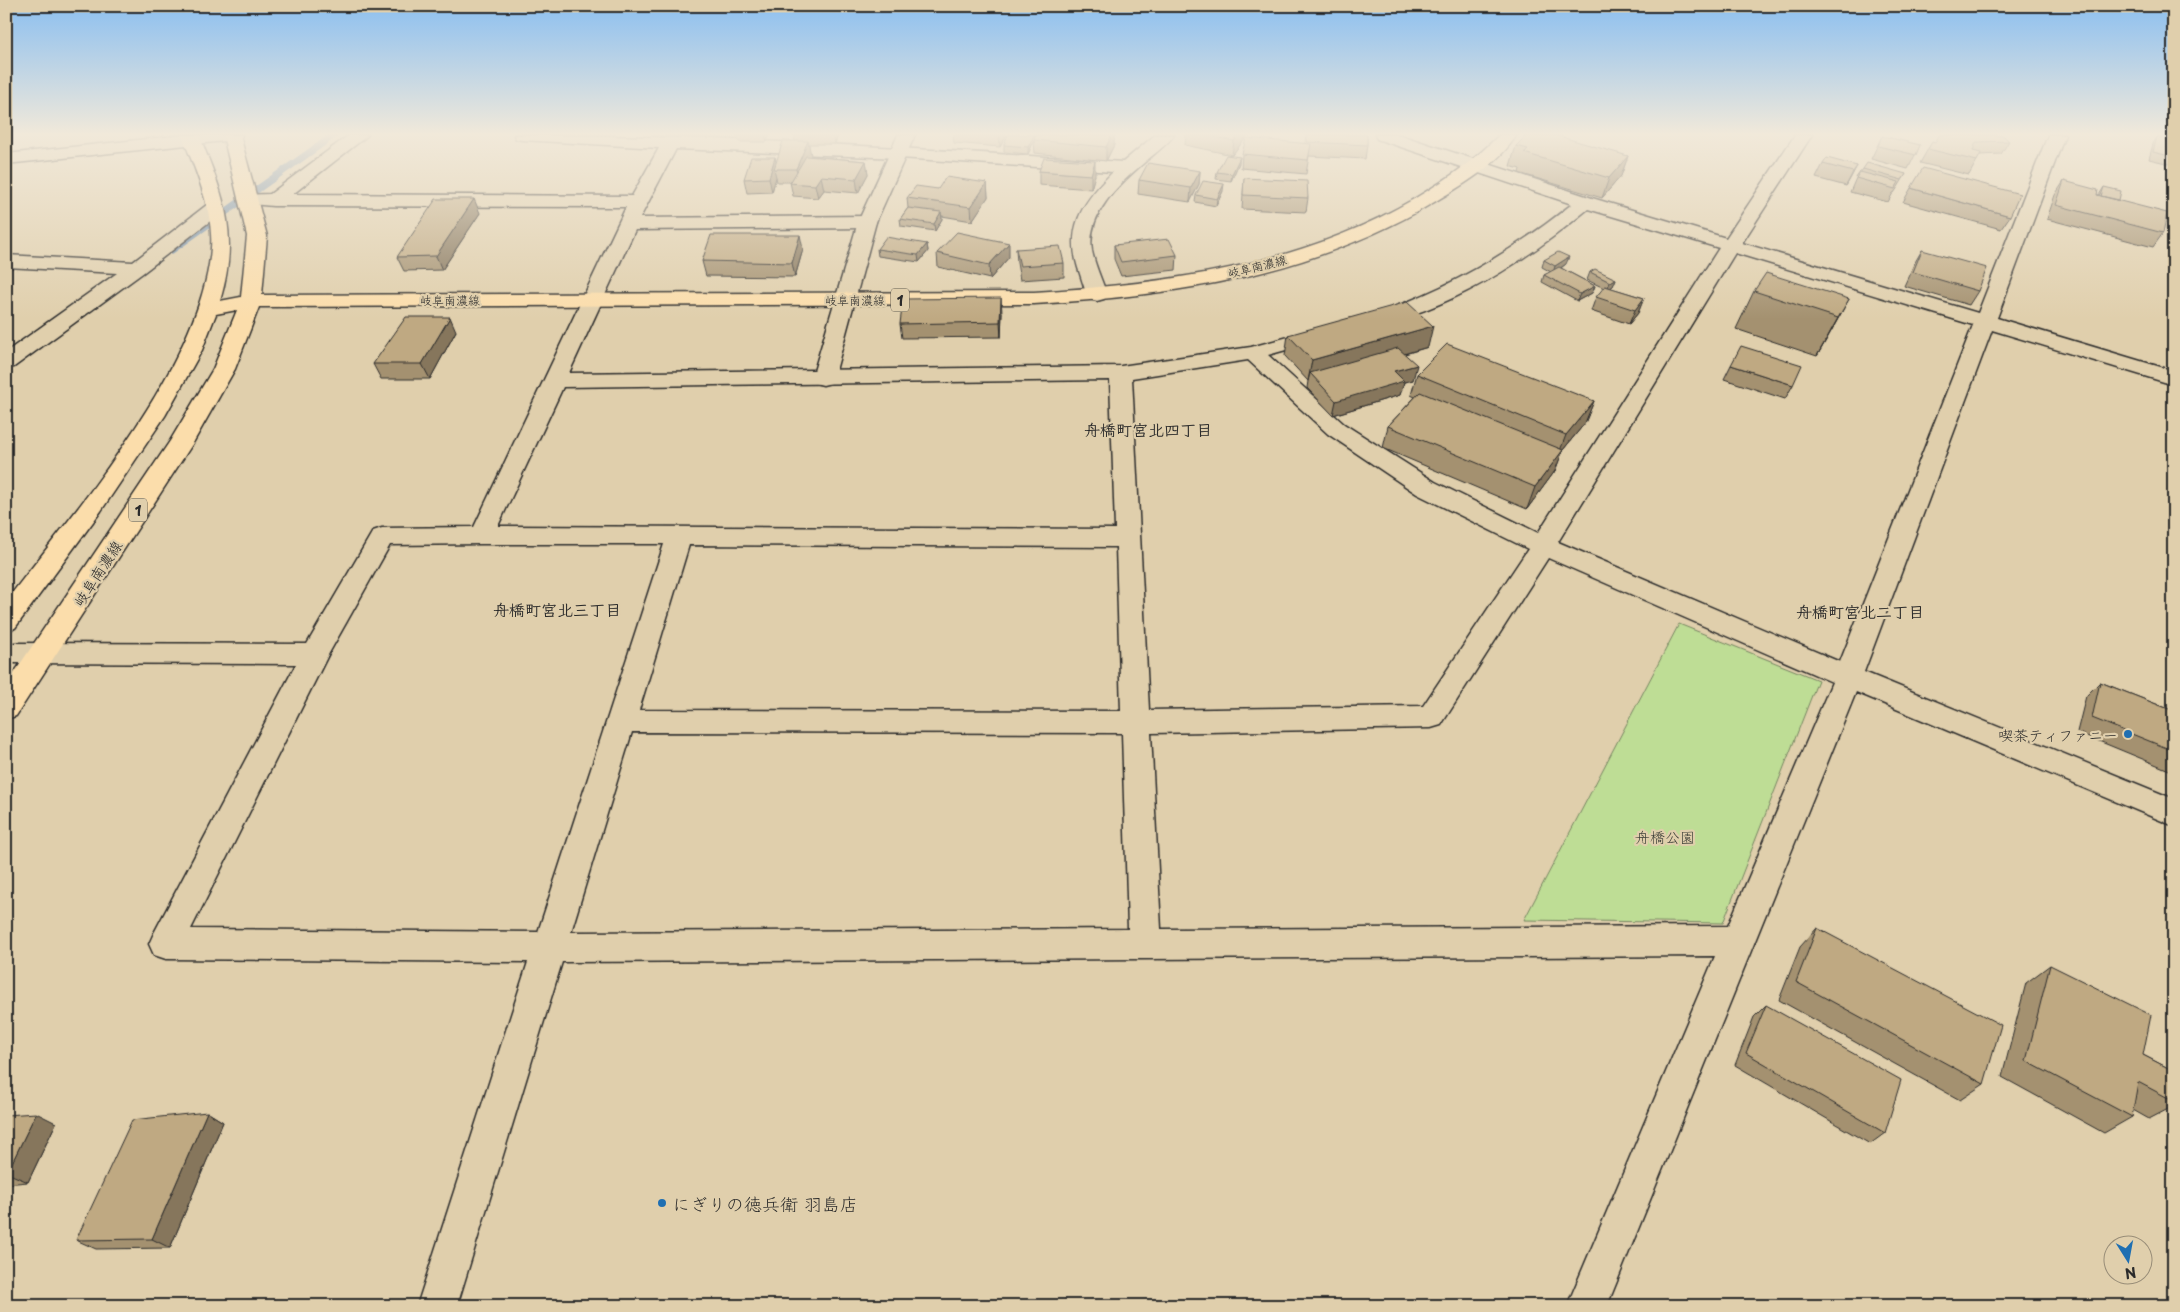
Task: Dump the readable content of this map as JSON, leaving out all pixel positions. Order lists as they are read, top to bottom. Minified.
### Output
{"streets":{"main road":["岐阜南濃線","1"]},"districts":["舟橋町宮北四丁目","舟橋町宮北三丁目","舟橋町宮北二丁目"],"parks":["舟橋公園"],"places":["喫茶ティファニー","にぎりの徳兵衛 羽島店"],"north":"bottom"}
